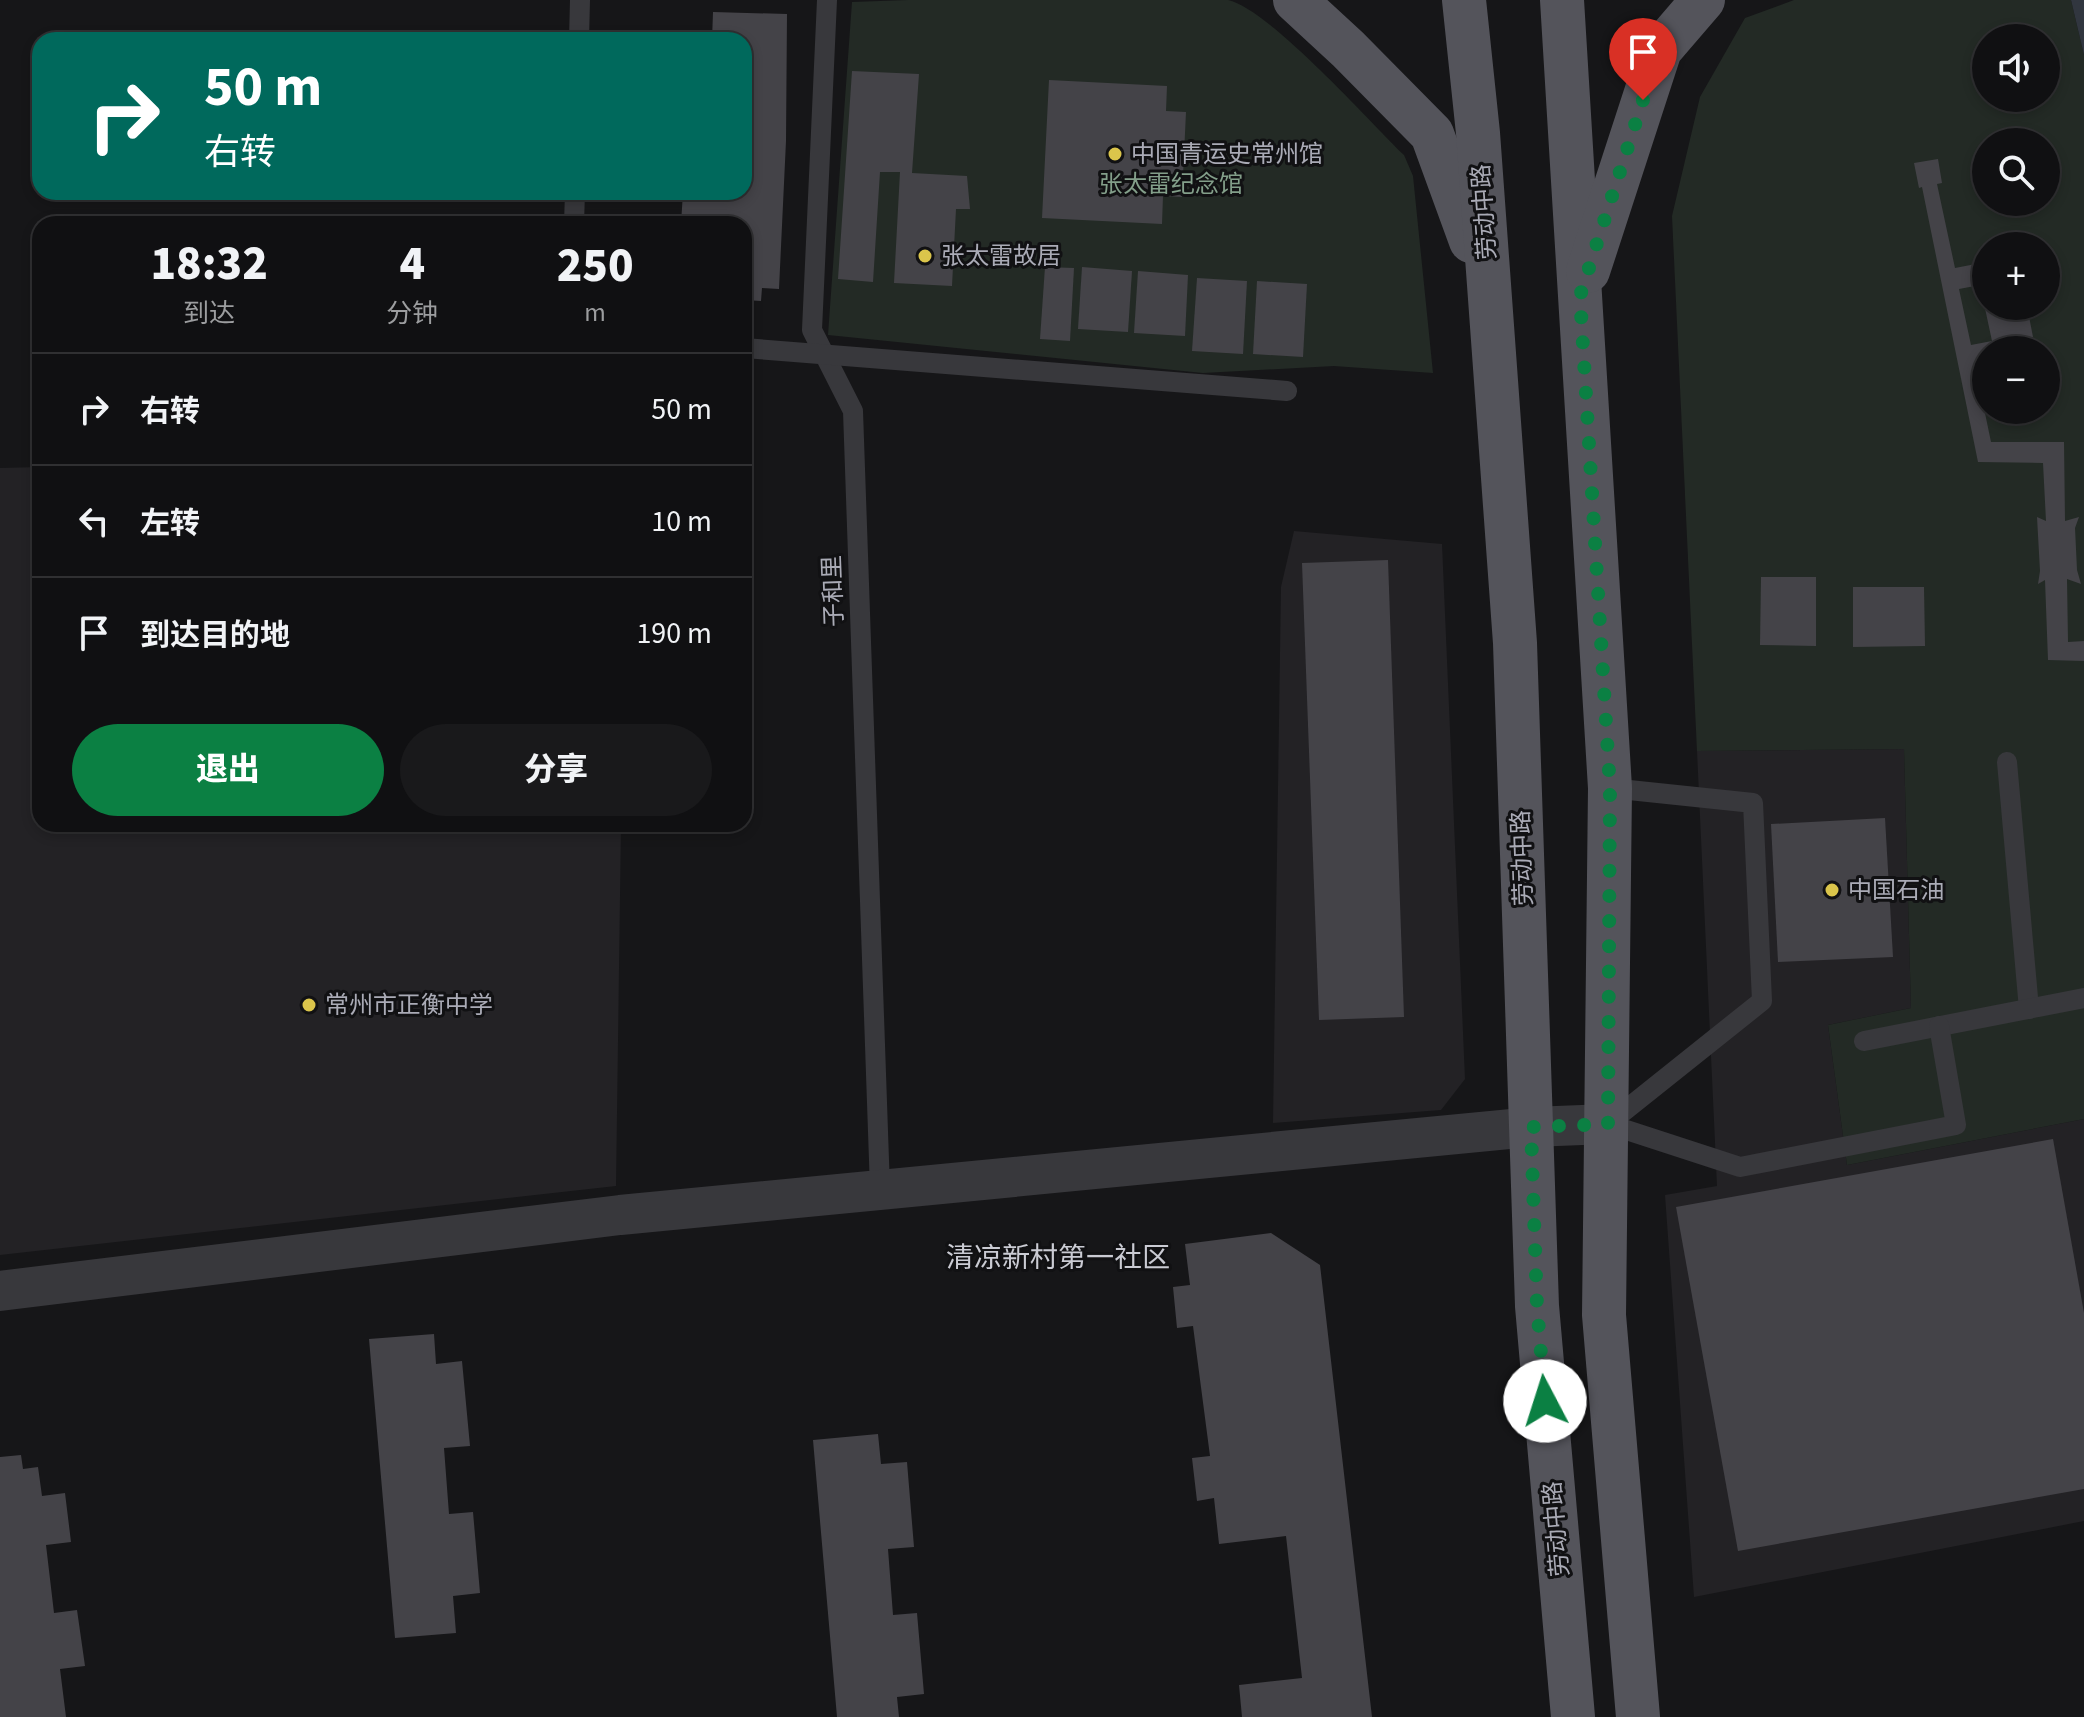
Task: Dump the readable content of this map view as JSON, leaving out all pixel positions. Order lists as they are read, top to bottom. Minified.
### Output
{"streets":{"main road":["劳动中路"],"lane":["子和里"]},"districts":["清凉新村第一社区"],"parks":["张太雷纪念馆"],"places":["中国青运史常州馆","张太雷故居","中国石油","常州市正衡中学"],"page":{"map_buttons":["+","−"],"turn":["50 m","右转"],"eta":["18:32","到达","4","分钟","250","m"],"list":[{"name":"右转","value":"50 m"},{"name":"左转","value":"10 m"},{"name":"到达目的地","value":"190 m"}],"buttons":["退出","分享"]}}
